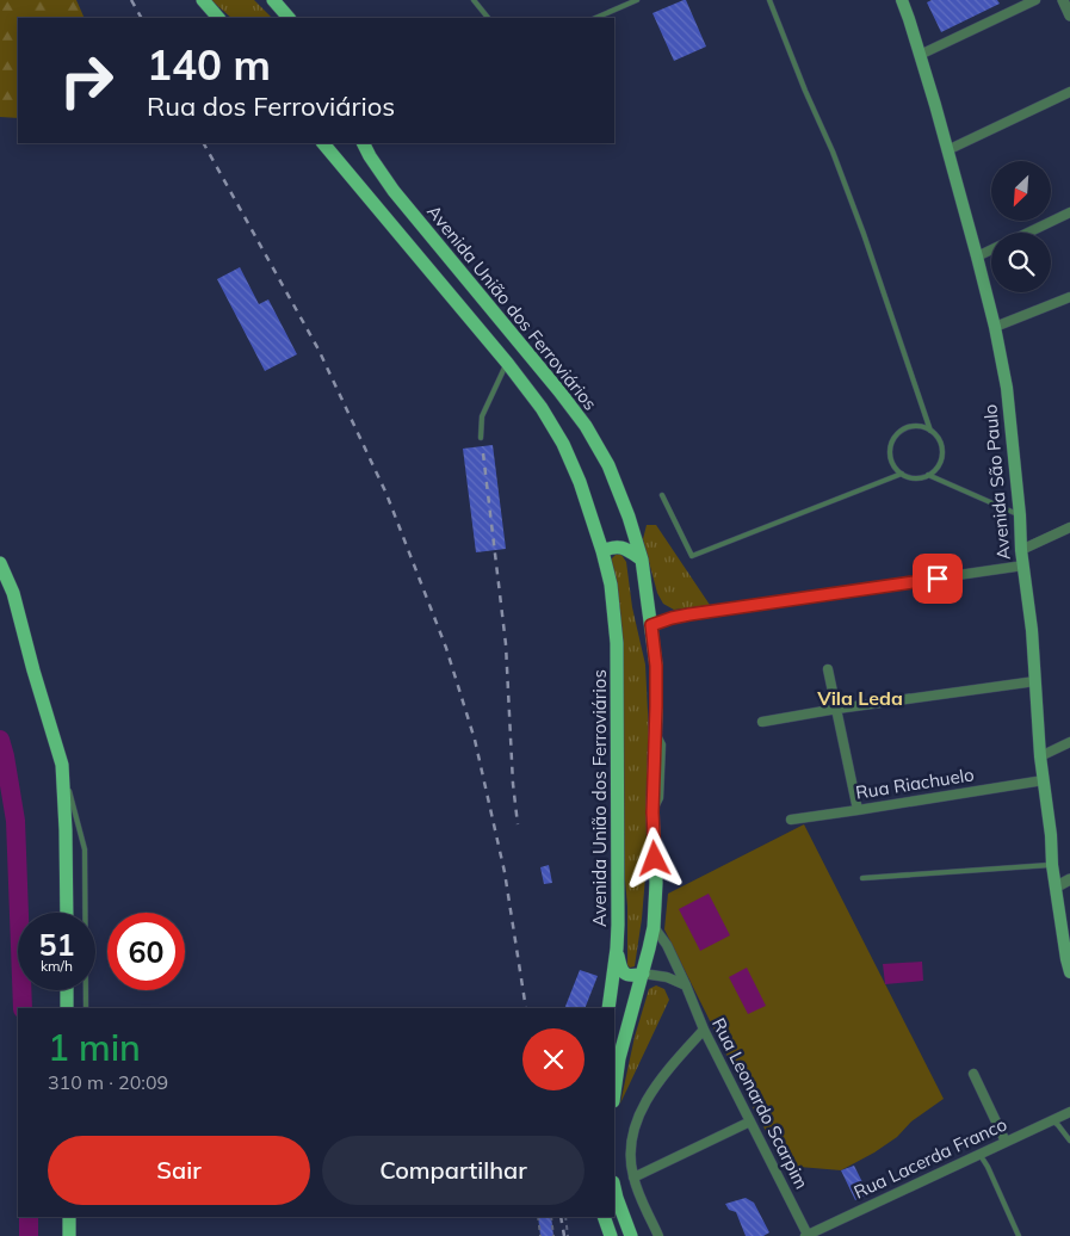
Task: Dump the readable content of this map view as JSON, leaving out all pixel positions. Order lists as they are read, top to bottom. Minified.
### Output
{"streets":{"main road":["Avenida União dos Ferroviários","Avenida São Paulo"],"street":["Rua Riachuelo","Rua Leonardo Scarpim","Rua Lacerda Franco"]},"crossings":[["Avenida União dos Ferroviários","Rua Leonardo Scarpim"],["Avenida São Paulo","Rua Riachuelo"],["Rua Leonardo Scarpim","Rua Lacerda Franco"]],"districts":["Vila Leda"],"north":"bottom left","page":{"turn":["140 m","Rua dos Ferroviários"],"speed":"51 km/h","limit":"60","heading":["1 min","310 m · 20:09"],"buttons":["Sair","Compartilhar"]}}
